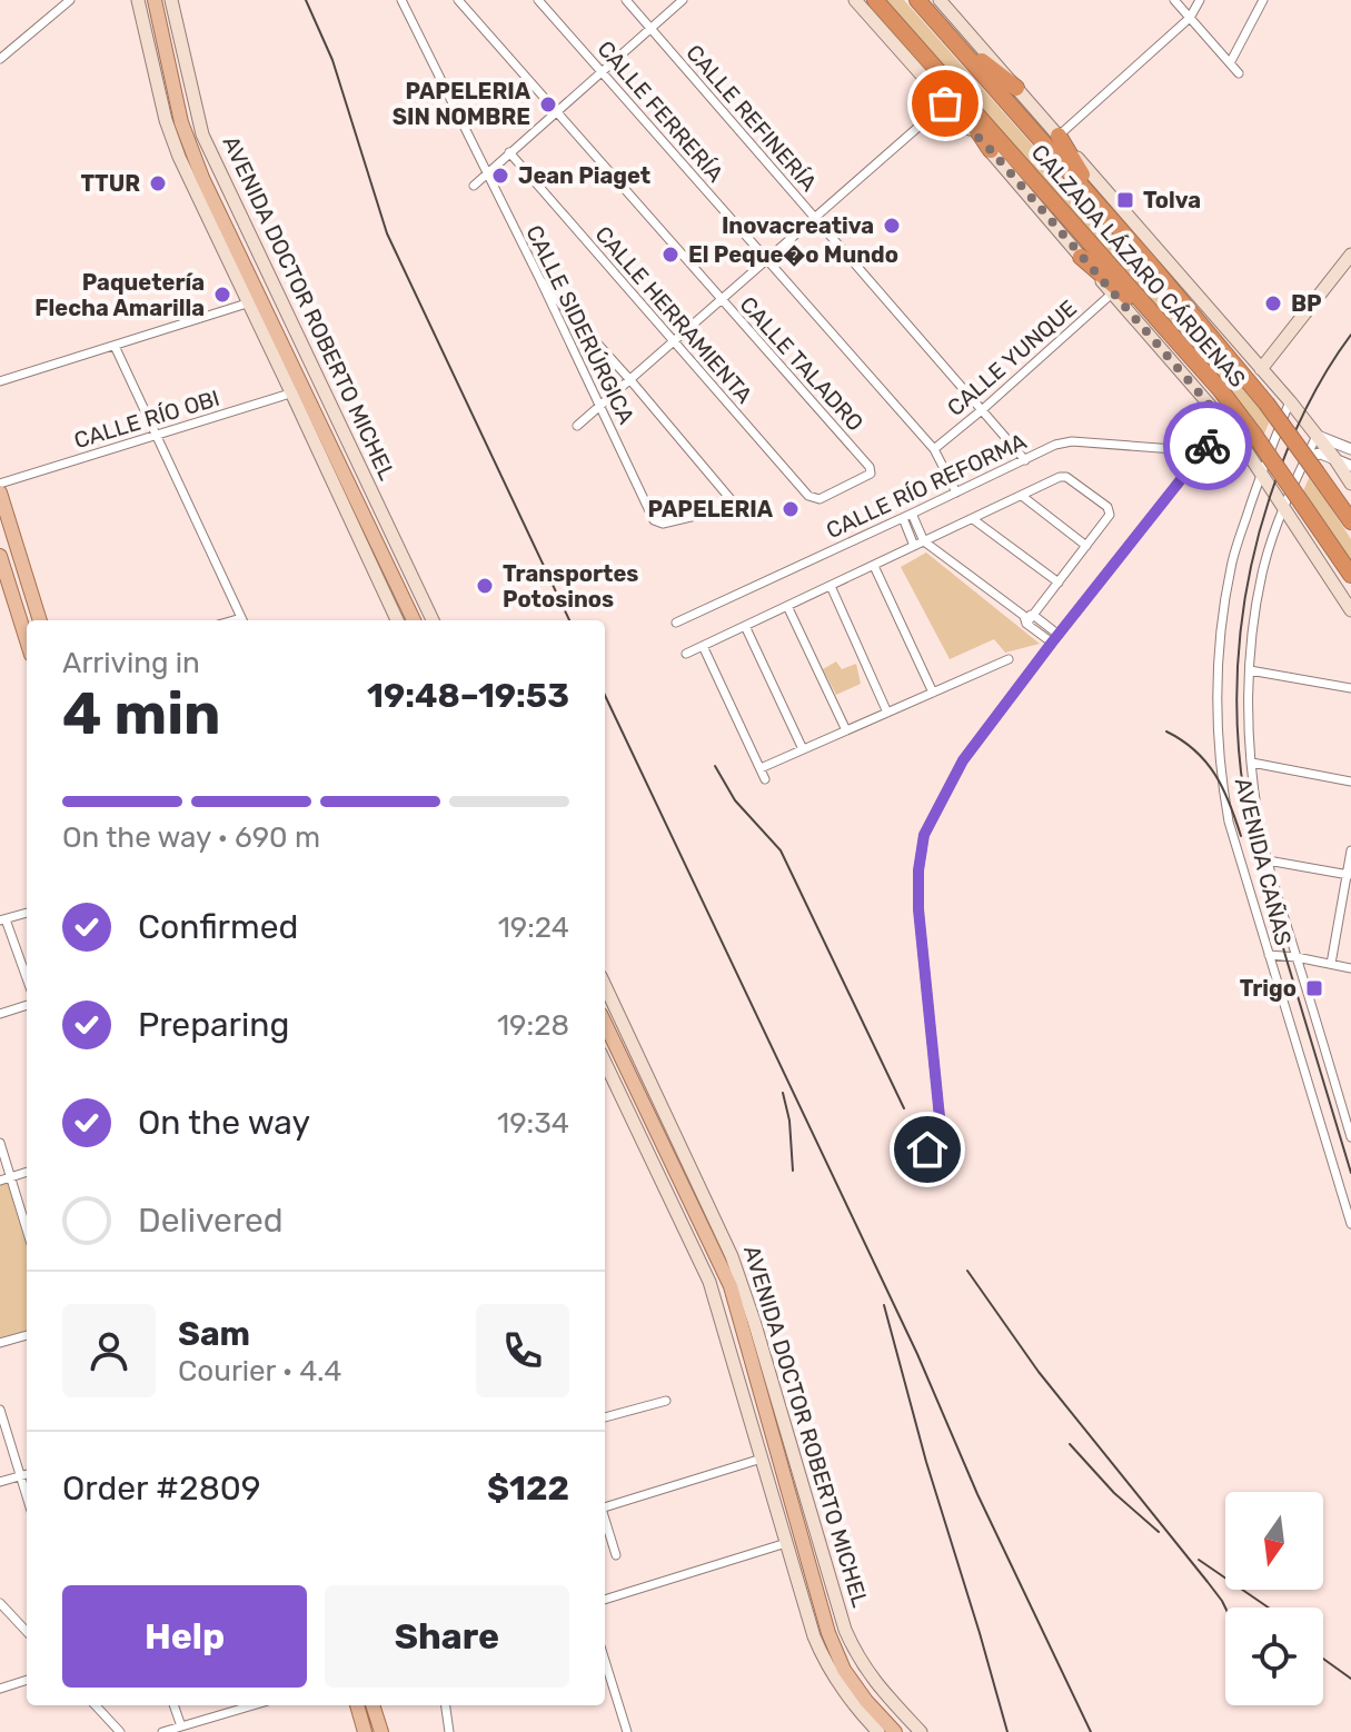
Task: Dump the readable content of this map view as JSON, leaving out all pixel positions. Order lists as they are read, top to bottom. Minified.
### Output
{"streets":{"highway":["CALZADA LÁZARO CÁRDENAS"],"main road":["AVENIDA DOCTOR ROBERTO MICHEL"],"street":["CALLE FERRERÍA","CALLE REFINERÍA","CALLE HERRAMIENTA","CALLE SIDERÚRGICA","CALLE YUNQUE","CALLE TALADRO","CALLE RÍO OBI","CALLE RÍO REFORMA","AVENIDA CAÑAS"]},"crossings":[["CALLE FERRERÍA","CALLE YUNQUE"],["CALLE FERRERÍA","CALLE RÍO REFORMA"],["CALLE REFINERÍA","CALLE YUNQUE"],["CALLE REFINERÍA","CALLE RÍO REFORMA"],["CALZADA LÁZARO CÁRDENAS","CALLE YUNQUE"],["CALZADA LÁZARO CÁRDENAS","AVENIDA CAÑAS"],["AVENIDA DOCTOR ROBERTO MICHEL","CALLE RÍO OBI"],["CALLE HERRAMIENTA","CALLE TALADRO"]],"places":{"other":["PAPELERIA SIN NOMBRE","Jean Piaget","TTUR","Inovacreativa","El Peque�o Mundo","Paquetería Flecha Amarilla","BP","PAPELERIA","Transportes Potosinos"],"transit":["Tolva","Trigo"]},"north":"bottom","page":{"heading":["4 min","Arriving in","19:48–19:53"],"panel":["Sam","Courier · 4.4","Order #2809","$122"],"bar":"On the way · 690 m","list":[["Confirmed","19:24"],["Preparing","19:28"],["On the way","19:34"],"Delivered"],"buttons":["Help","Share"]}}
